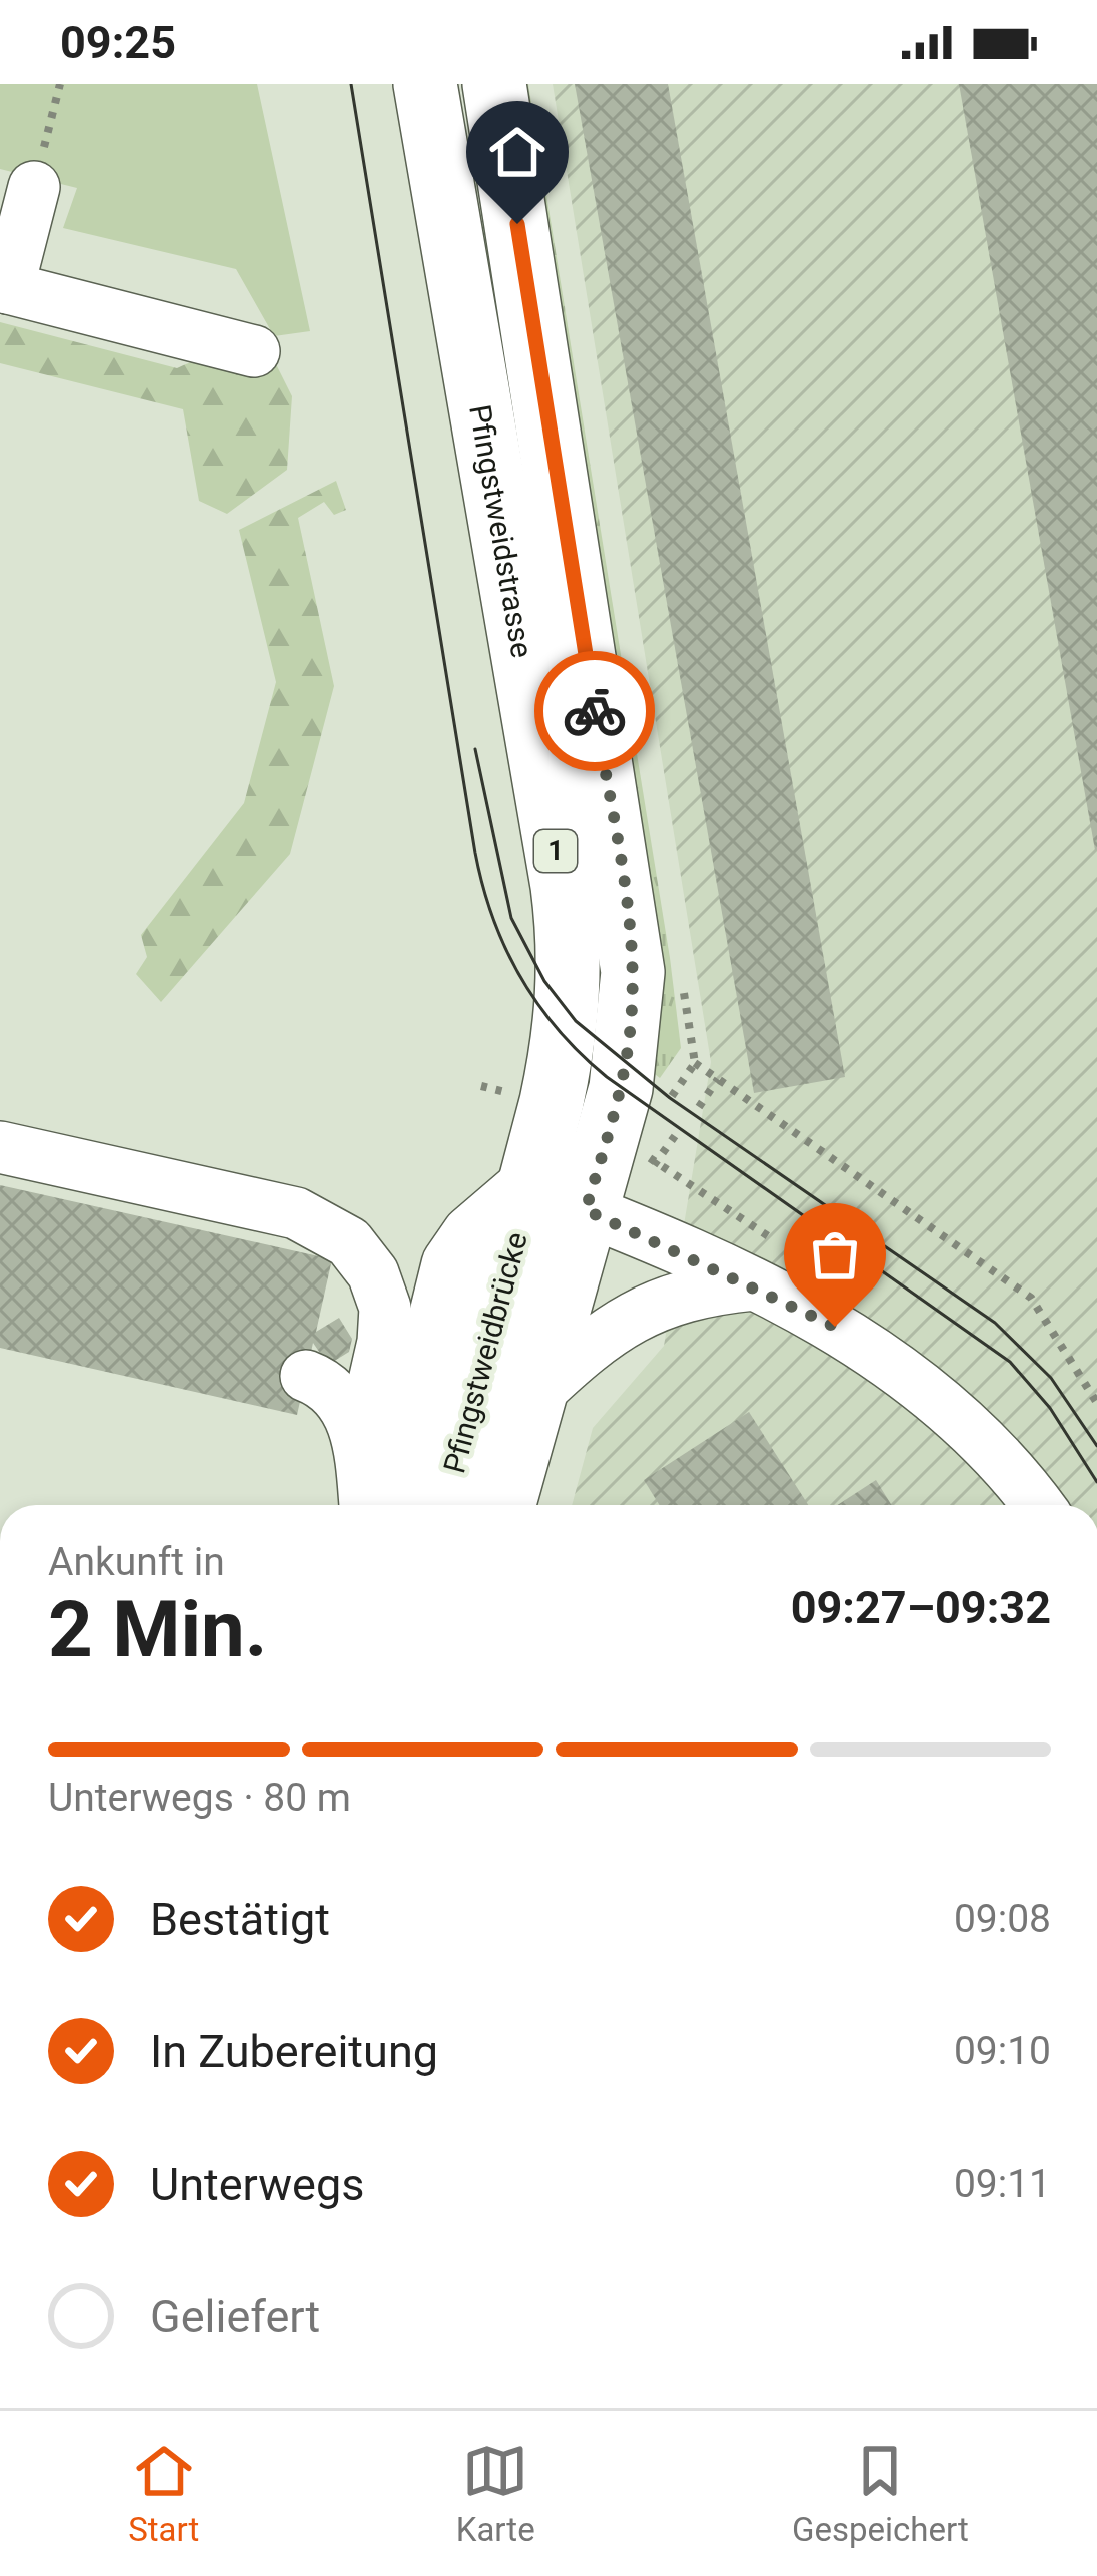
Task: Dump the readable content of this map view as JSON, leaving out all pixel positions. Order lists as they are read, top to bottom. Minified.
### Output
{"streets":{"main road":["Pfingstweidstrasse","1","Pfingstweidbrücke"]},"crossings":[["Pfingstweidstrasse","Pfingstweidbrücke"]],"page":{"status":"09:25","heading":["2 Min.","Ankunft in","09:27–09:32"],"bar":"Unterwegs · 80 m","list":[["Bestätigt","09:08"],["In Zubereitung","09:10"],["Unterwegs","09:11"],"Geliefert"],"tabs":["Start","Karte","Gespeichert"]}}
